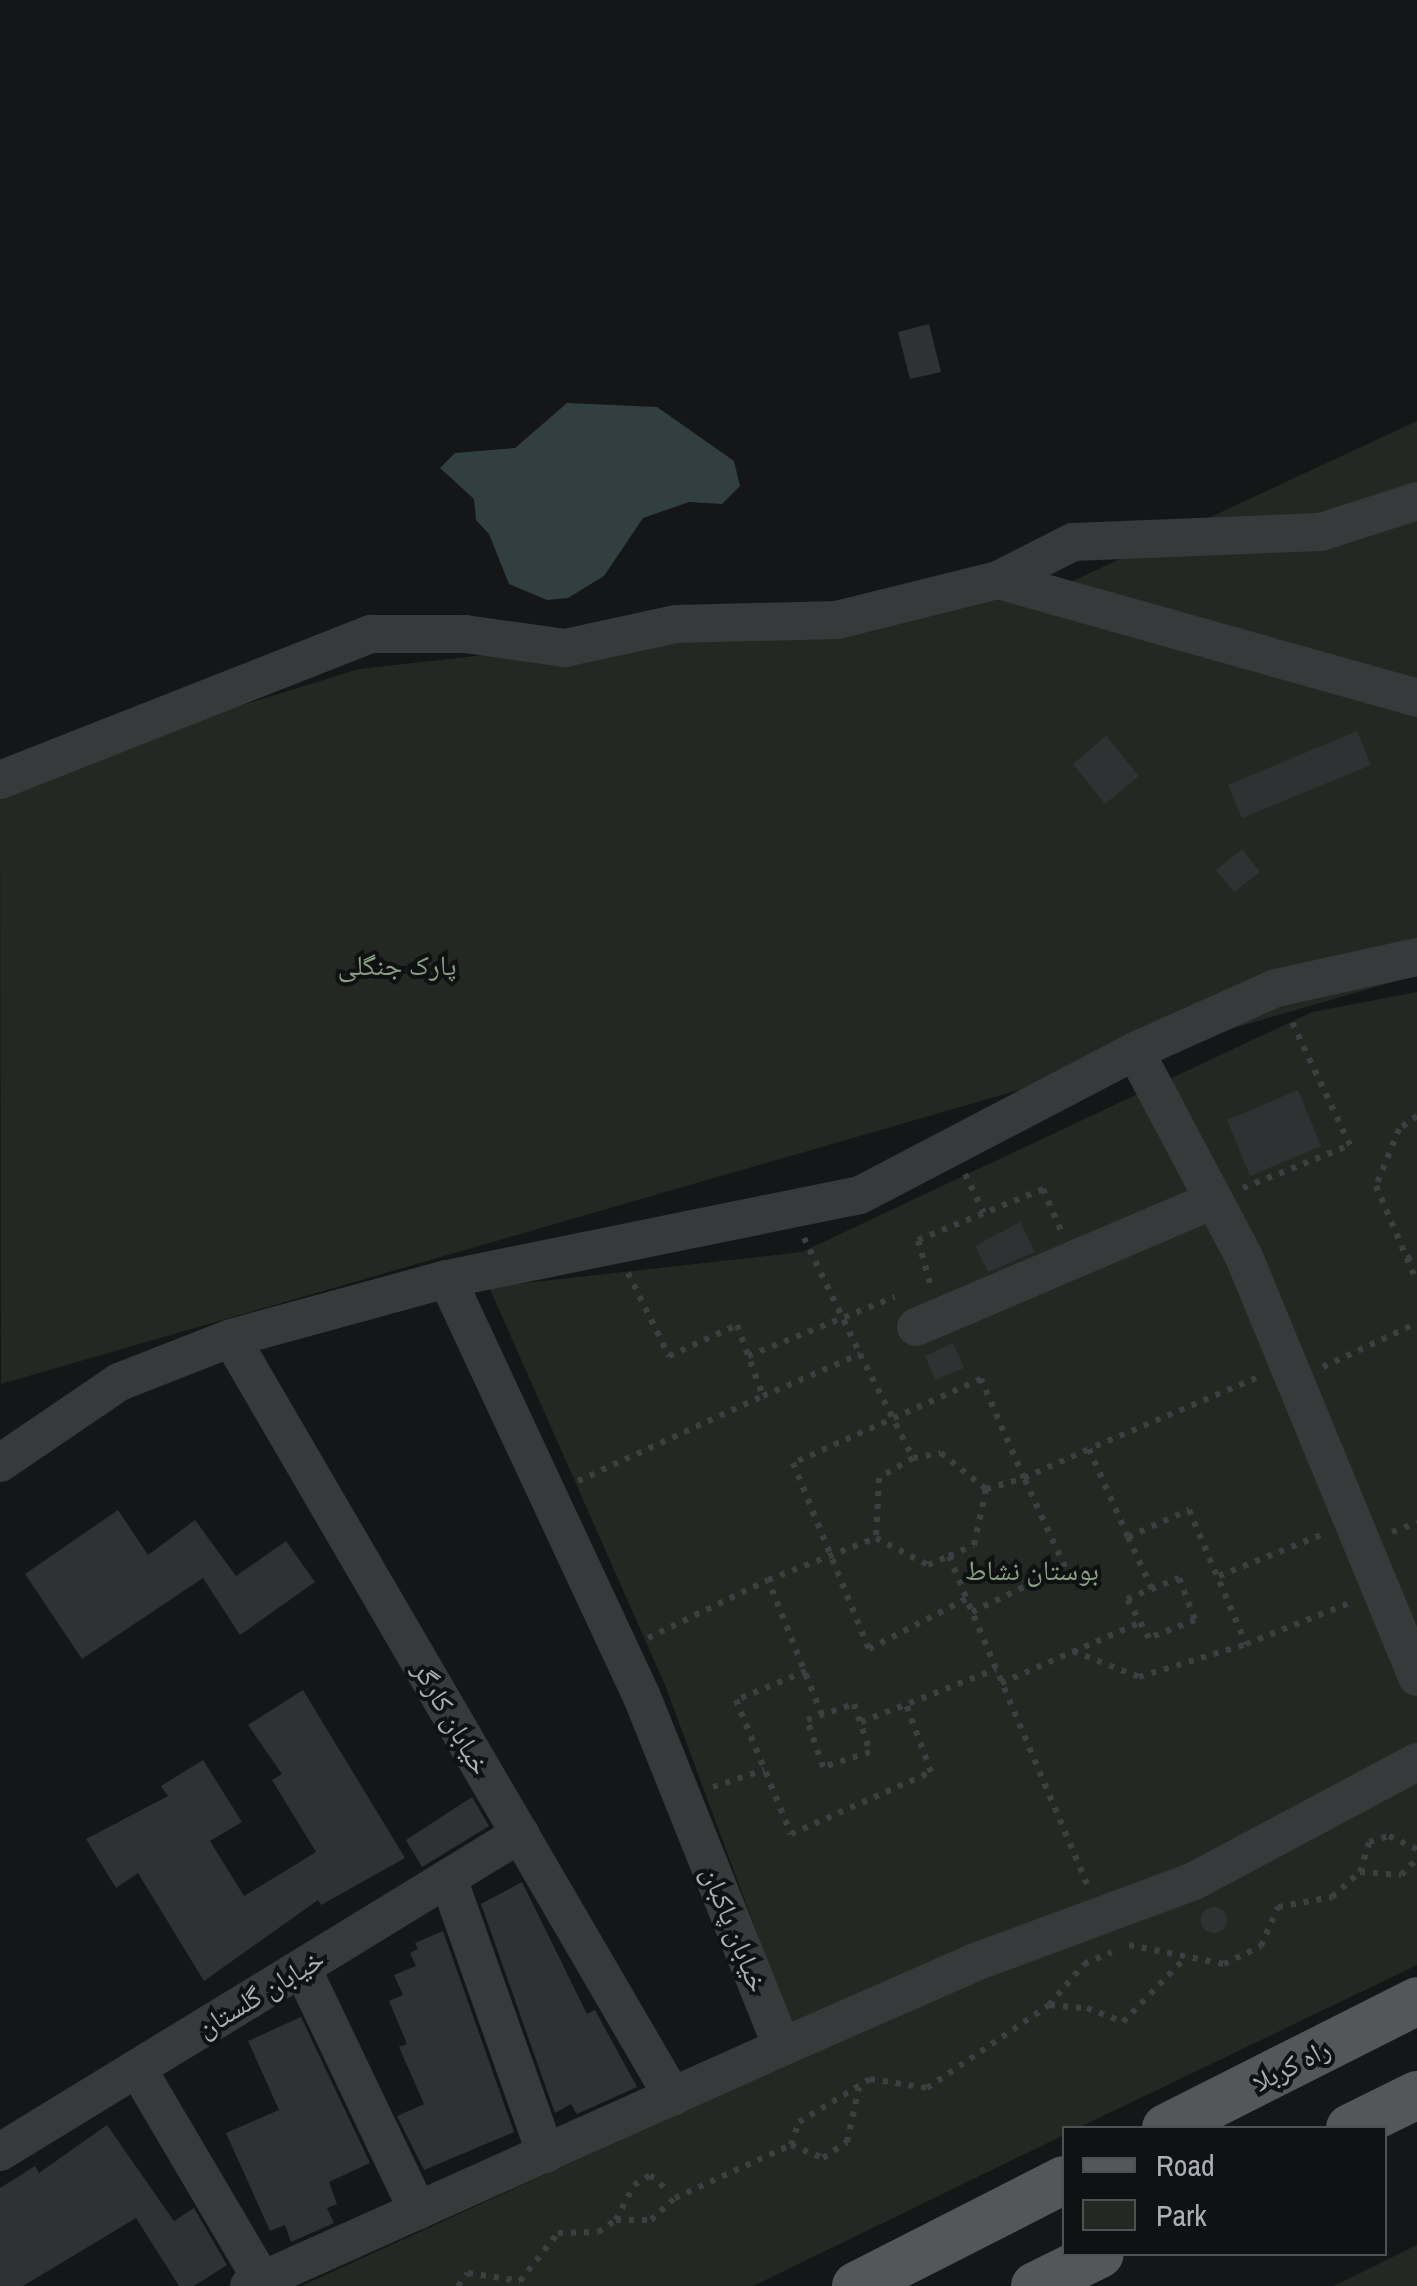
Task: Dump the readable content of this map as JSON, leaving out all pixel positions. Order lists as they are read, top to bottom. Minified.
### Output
{"streets":{"main road":["راه کربلا"],"street":["خیابان کارگر","خیابان پاکبان","خیابان گلستان"]},"crossings":[["خیابان کارگر","خیابان گلستان"]],"parks":["پارک جنگلی","بوستان نشاط"],"legend":["Road","Park"]}
